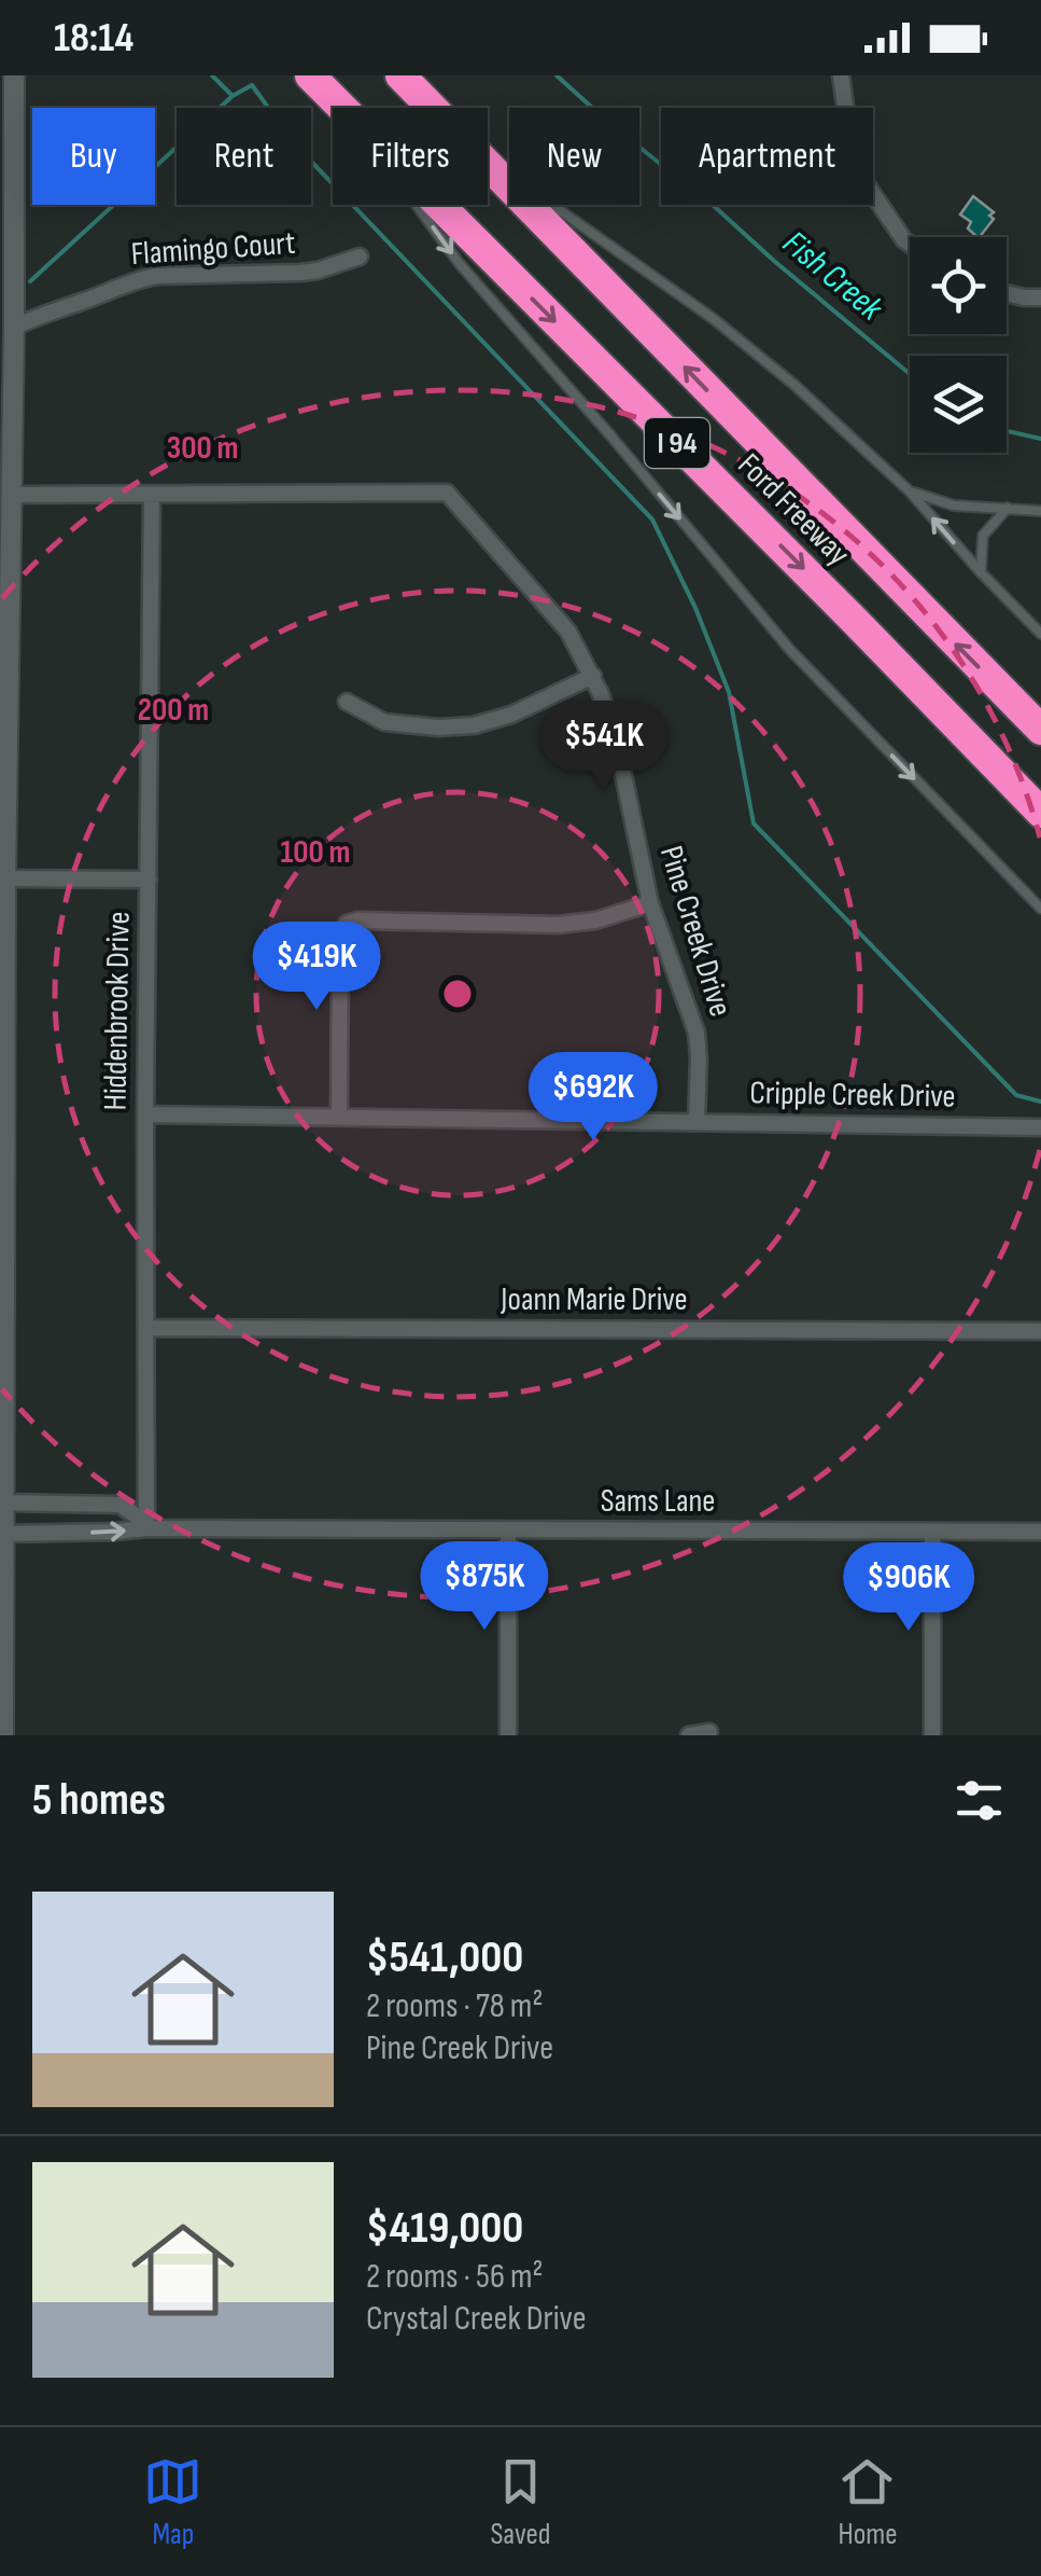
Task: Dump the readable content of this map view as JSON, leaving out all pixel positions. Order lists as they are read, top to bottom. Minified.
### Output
{"streets":{"highway":["I 94","Ford Freeway"],"street":["Flamingo Court","Pine Creek Drive","Hiddenbrook Drive","Cripple Creek Drive","Joann Marie Drive","Sams Lane"]},"crossings":[["Pine Creek Drive","Hiddenbrook Drive"],["Pine Creek Drive","Cripple Creek Drive"],["Hiddenbrook Drive","Cripple Creek Drive"],["Hiddenbrook Drive","Joann Marie Drive"],["Hiddenbrook Drive","Sams Lane"]],"water":["Fish Creek"],"page":{"status":"18:14","chip":["Buy","Rent","Filters","New","Apartment"],"price":["$541K","$419K","$692K","$875K","$906K"],"heading":"5 homes","list":[{"name":"$541,000","note":"2 rooms · 78 m² · Pine Creek Drive"},{"name":"$419,000","note":"2 rooms · 56 m² · Crystal Creek Drive"}],"tabs":["Map","Saved","Home"]},"rings":["300 m","200 m","100 m"]}
